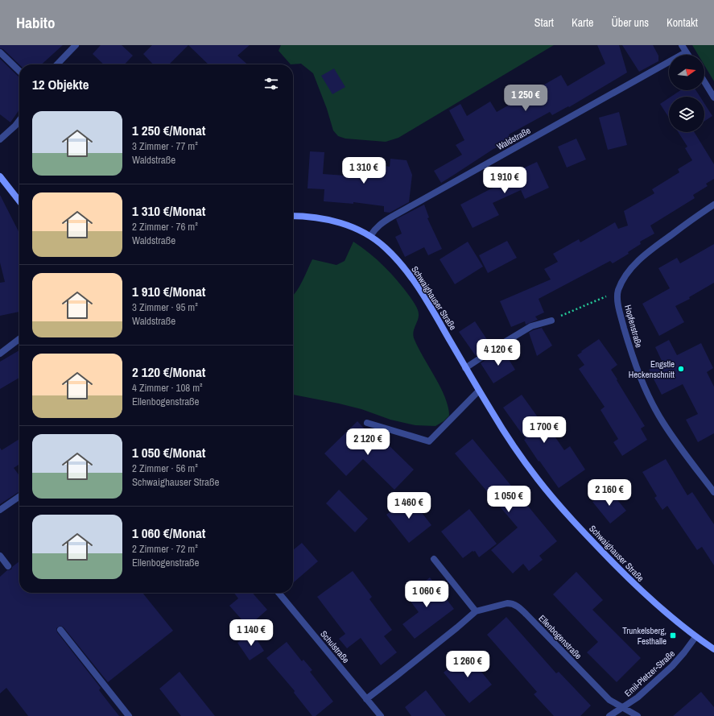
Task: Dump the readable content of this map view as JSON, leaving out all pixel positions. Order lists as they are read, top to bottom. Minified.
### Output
{"streets":{"street":["Waldstraße","Schwaighauser Straße","Hopfenstraße","Ellenbogenstraße","Schulstraße","Emil-Pletzer-Straße"]},"crossings":[["Waldstraße","Schwaighauser Straße"],["Schwaighauser Straße","Emil-Pletzer-Straße"],["Ellenbogenstraße","Schulstraße"],["Ellenbogenstraße","Emil-Pletzer-Straße"]],"places":{"other":["Engstle Heckenschnitt"],"transit":["Trunkelsberg, Festhalle"]},"north":"right","page":{"header":"Habito","nav":["Start","Karte","Über uns","Kontakt"],"heading":"12 Objekte","price":["1 250 €","1 310 €","1 910 €","4 120 €","1 700 €","2 120 €","2 160 €","1 050 €","1 460 €","1 060 €","1 140 €","1 260 €"],"list":[{"name":"1 250 €/Monat","note":"3 Zimmer · 77 m² · Waldstraße"},{"name":"1 310 €/Monat","note":"2 Zimmer · 76 m² · Waldstraße"},{"name":"1 910 €/Monat","note":"3 Zimmer · 95 m² · Waldstraße"},{"name":"2 120 €/Monat","note":"4 Zimmer · 108 m² · Ellenbogenstraße"},{"name":"1 050 €/Monat","note":"2 Zimmer · 56 m² · Schwaighauser Straße"},{"name":"1 060 €/Monat","note":"2 Zimmer · 72 m² · Ellenbogenstraße"}]}}
